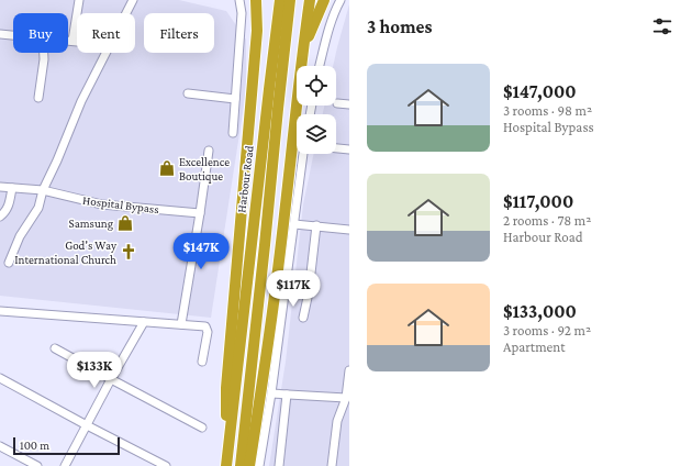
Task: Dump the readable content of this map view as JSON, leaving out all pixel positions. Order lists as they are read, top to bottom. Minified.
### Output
{"streets":{"highway":["Harbour Road"],"street":["Hospital Bypass"]},"places":{"shop":["Excellence Boutique","Samsung"],"church":["God's Way International Church"]},"scale_bar":"100 m","page":{"heading":"3 homes","chip":["Buy","Rent","Filters"],"list":[{"name":"$147,000","note":"3 rooms · 98 m² · Hospital Bypass"},{"name":"$117,000","note":"2 rooms · 78 m² · Harbour Road"},{"name":"$133,000","note":"3 rooms · 92 m² · Apartment"}],"price":["$147K","$117K","$133K"],"scale":"100 m"}}
